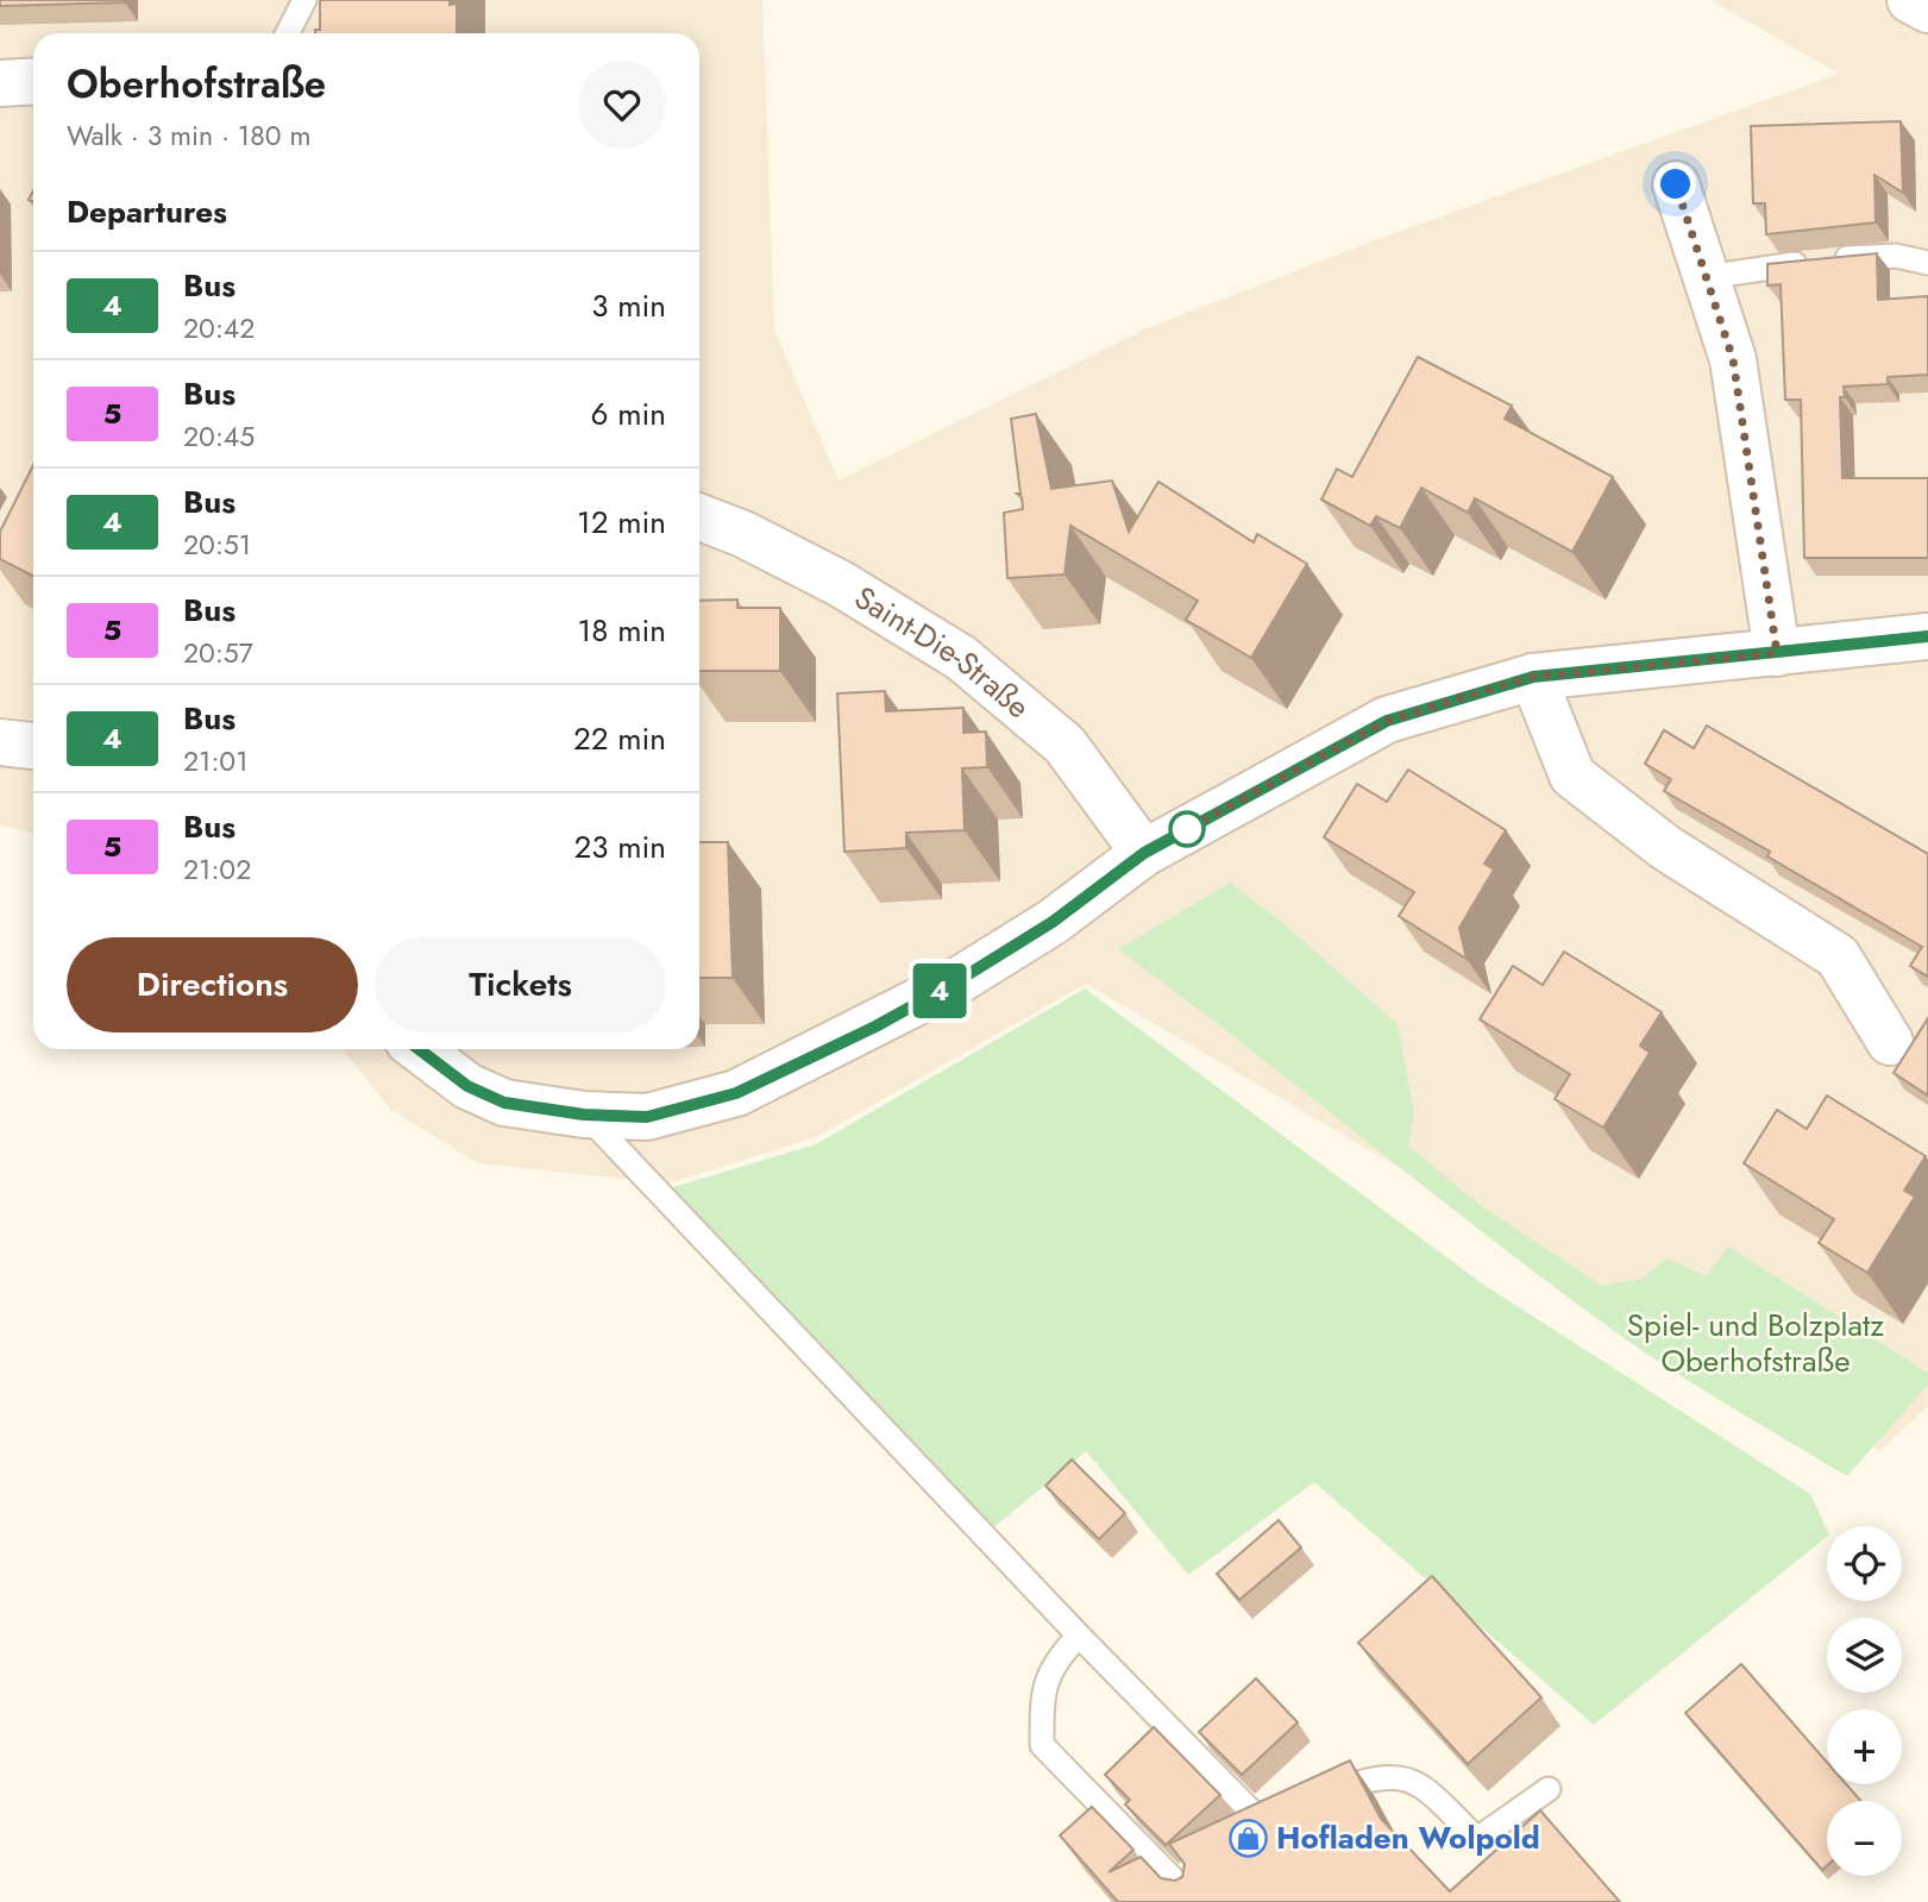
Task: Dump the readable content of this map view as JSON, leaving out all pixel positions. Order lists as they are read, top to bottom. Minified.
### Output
{"streets":{"street":["Saint-Die-Straße"]},"parks":["Spiel- und Bolzplatz Oberhofstraße"],"places":{"shop":["Hofladen Wolpold"]},"lines":["bus line 4"],"page":{"on_map":"4","heading":[["Oberhofstraße","Walk · 3 min · 180 m"],"Departures"],"list":[{"mark":"4","name":"Bus","note":"20:42","value":"3 min"},{"mark":"5","name":"Bus","note":"20:45","value":"6 min"},{"mark":"4","name":"Bus","note":"20:51","value":"12 min"},{"mark":"5","name":"Bus","note":"20:57","value":"18 min"},{"mark":"4","name":"Bus","note":"21:01","value":"22 min"},{"mark":"5","name":"Bus","note":"21:02","value":"23 min"}],"buttons":["Directions","Tickets"],"map_buttons":["+","−"]}}
